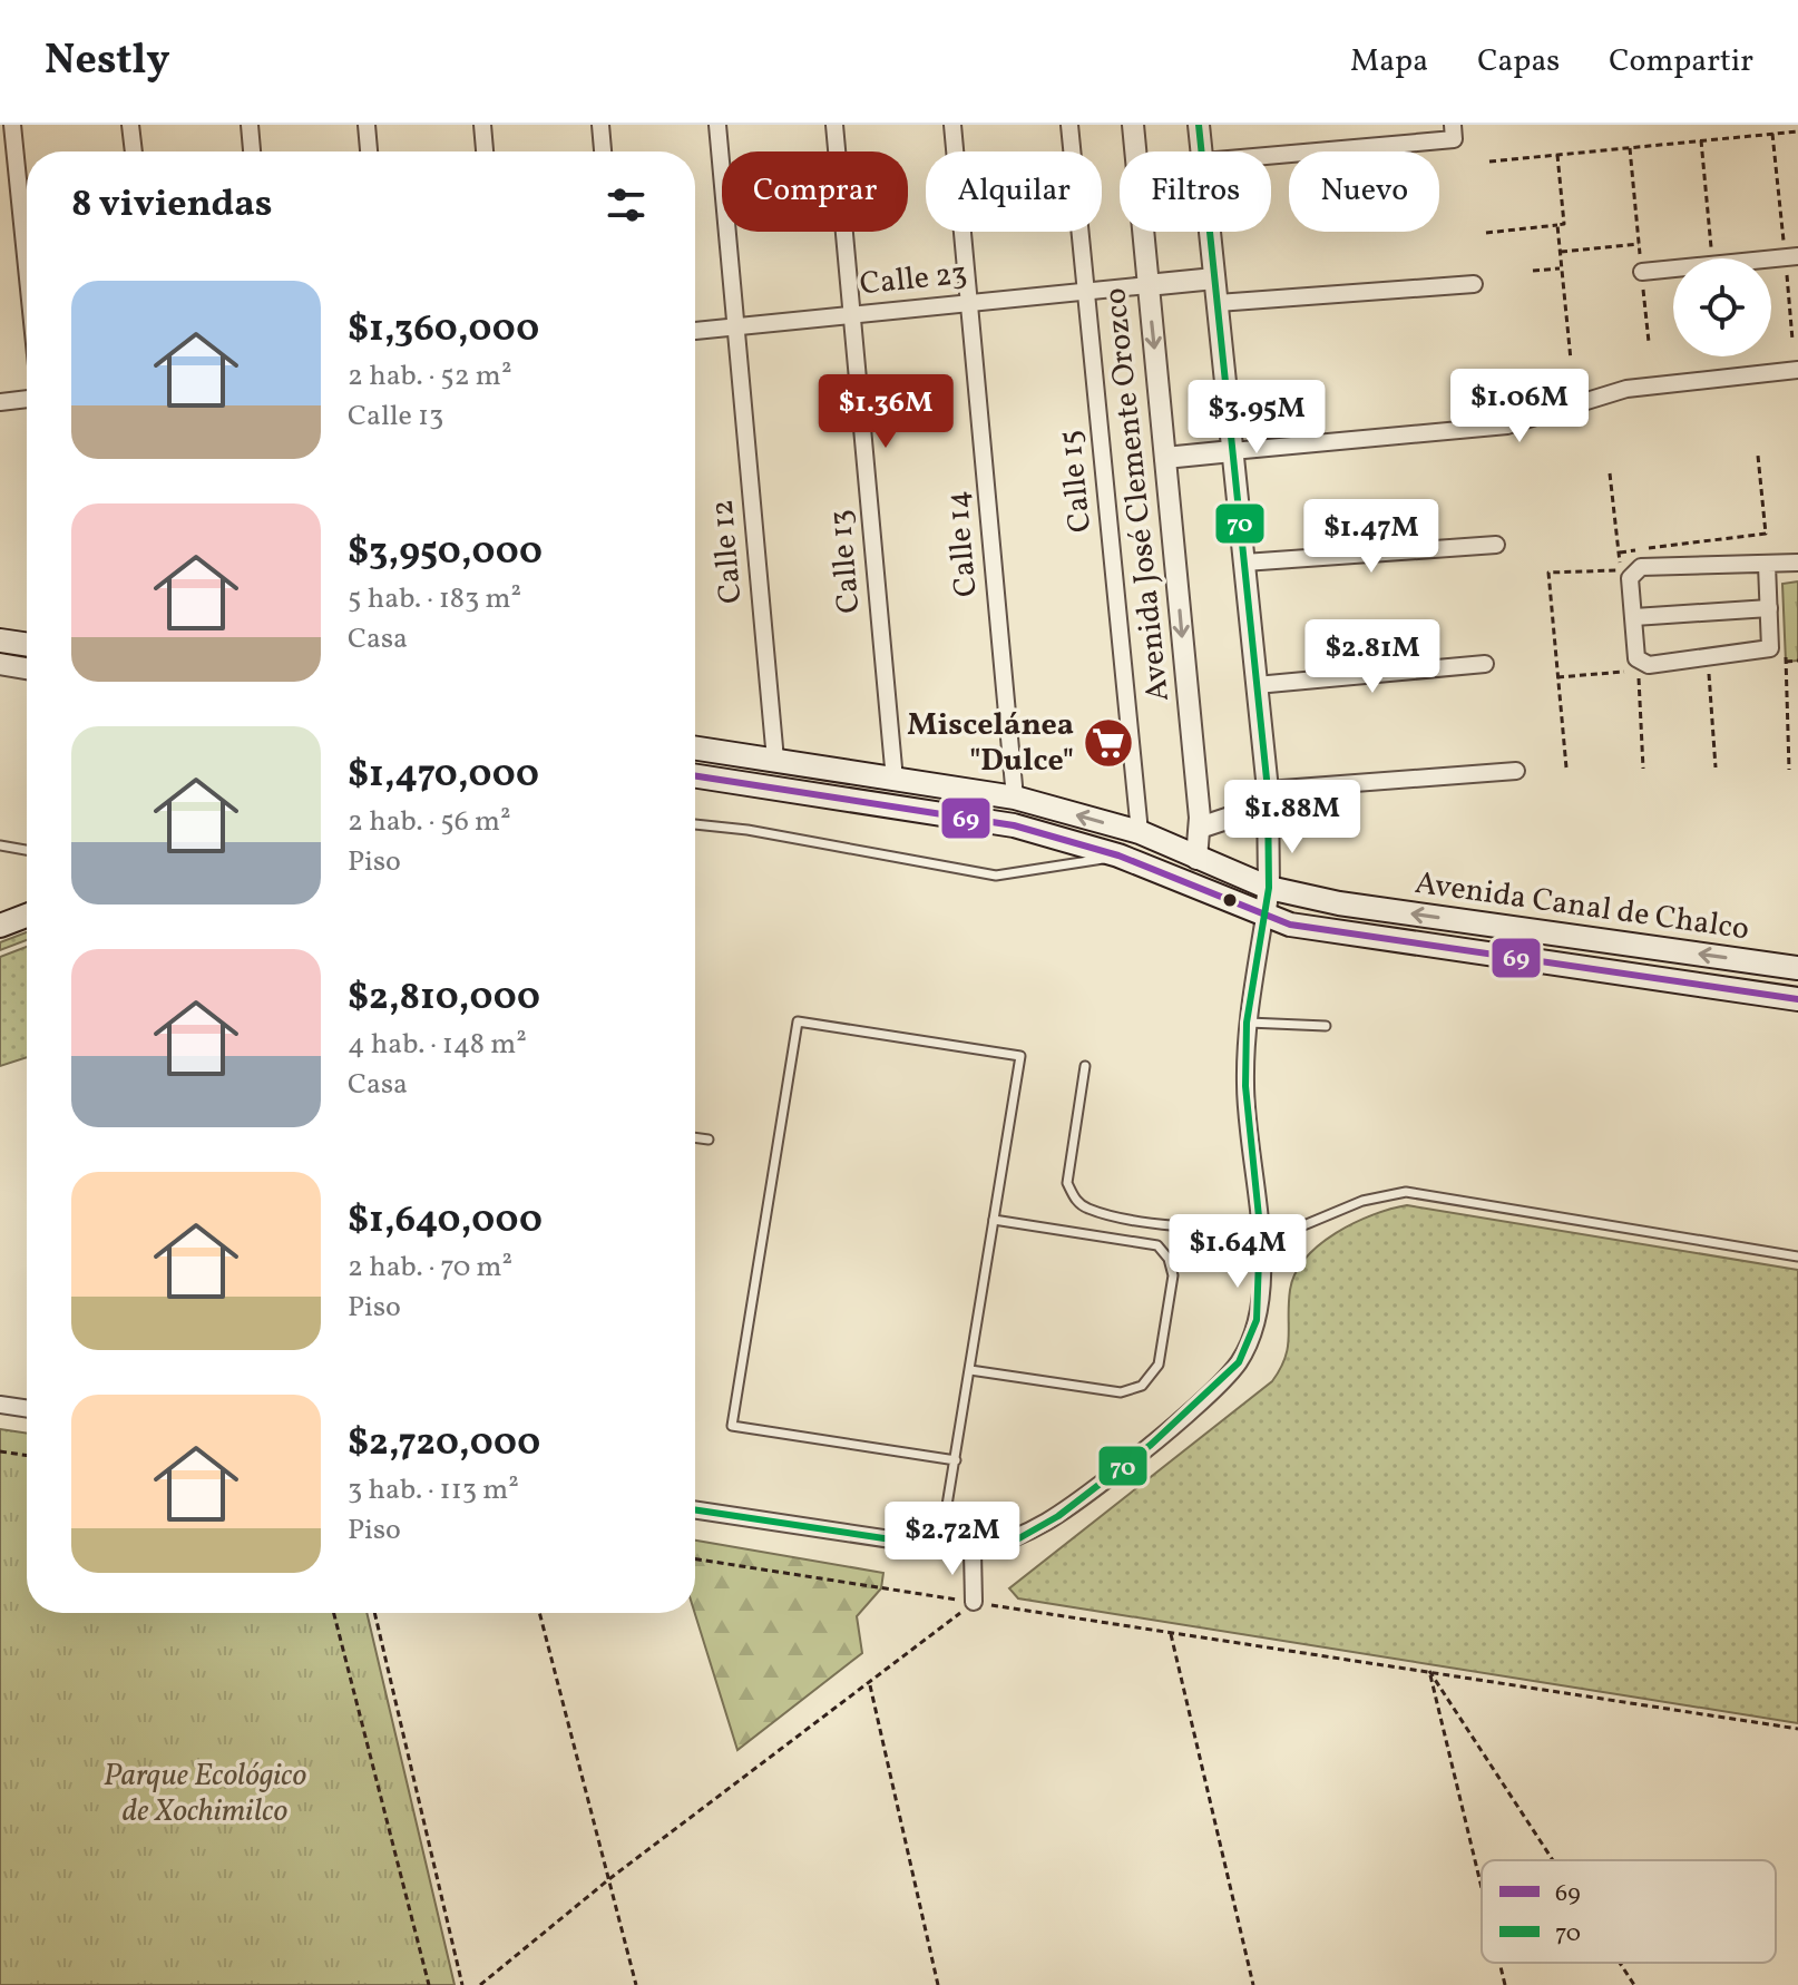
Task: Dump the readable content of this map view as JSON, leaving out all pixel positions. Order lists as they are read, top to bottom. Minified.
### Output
{"streets":{"main road":["Avenida Canal de Chalco"],"street":["Calle 23","Calle 15","Avenida José Clemente Orozco","Calle 14","Calle 12","Calle 13"]},"crossings":[["Calle 23","Calle 15"],["Calle 23","Avenida José Clemente Orozco"],["Calle 23","Calle 14"],["Calle 23","Calle 12"],["Calle 23","Calle 13"],["Calle 15","Avenida Canal de Chalco"],["Avenida José Clemente Orozco","Avenida Canal de Chalco"],["Calle 14","Avenida Canal de Chalco"],["Calle 12","Avenida Canal de Chalco"],["Calle 13","Avenida Canal de Chalco"]],"parks":["Parque Ecológico de Xochimilco"],"places":{"supermarket":["Miscelánea \"Dulce\""]},"lines":["transit line 70","transit line 69"],"legend":["69","70"],"page":{"header":"Nestly","nav":["Mapa","Capas","Compartir"],"chip":["Comprar","Alquilar","Filtros","Nuevo"],"heading":"8 viviendas","list":[{"name":"$1,360,000","note":"2 hab. · 52 m² · Calle 13"},{"name":"$3,950,000","note":"5 hab. · 183 m² · Casa"},{"name":"$1,470,000","note":"2 hab. · 56 m² · Piso"},{"name":"$2,810,000","note":"4 hab. · 148 m² · Casa"},{"name":"$1,640,000","note":"2 hab. · 70 m² · Piso"},{"name":"$2,720,000","note":"3 hab. · 113 m² · Piso"}],"price":["$1.06M","$1.36M","$3.95M","$1.47M","$2.81M","$1.88M","$1.64M","$2.72M"]}}
